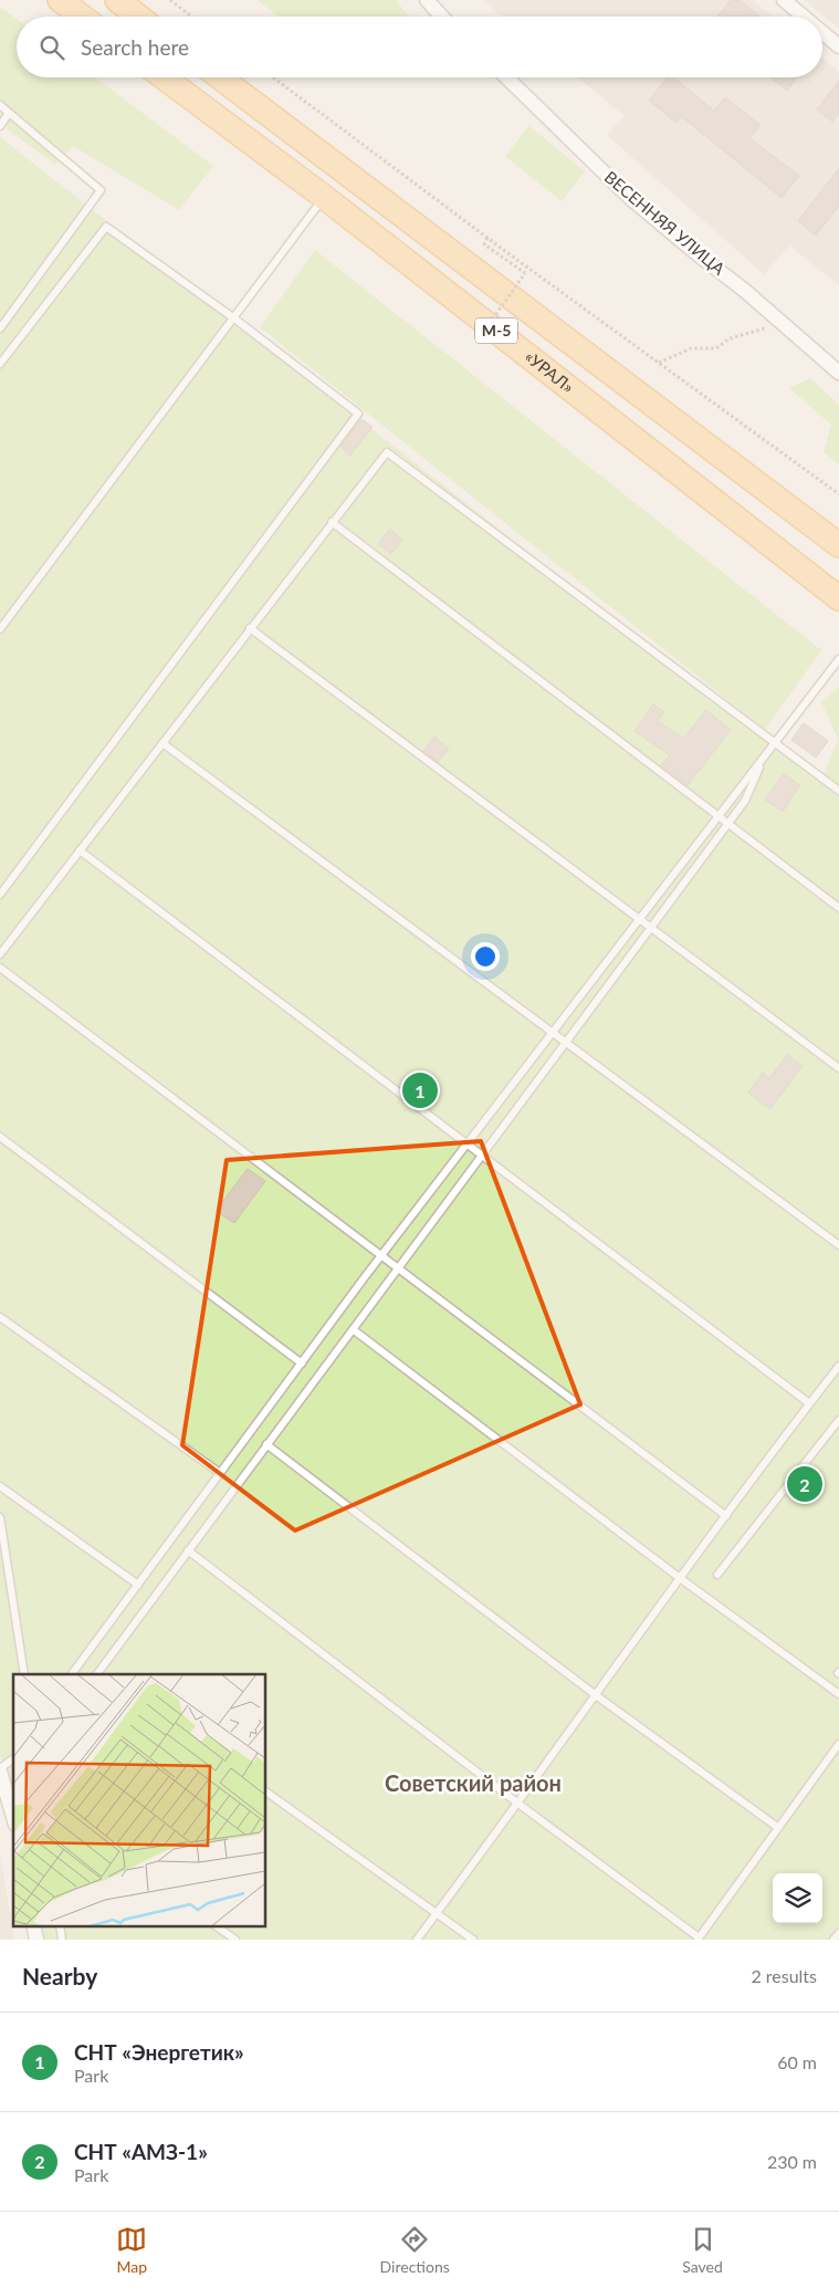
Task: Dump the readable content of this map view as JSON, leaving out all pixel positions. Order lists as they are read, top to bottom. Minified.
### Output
{"streets":{"main road":["М-5","«УРАЛ»"],"street":["ВЕСЕННЯЯ УЛИЦА"]},"districts":["Советский район"],"page":{"search":"Search here","pins":["1","2"],"heading":["Nearby","2 results"],"list":[{"mark":"1","name":"СНТ «Энергетик»","note":"Park","value":"60 m"},{"mark":"2","name":"СНТ «АМЗ-1»","note":"Park","value":"230 m"}],"nav":["Map","Directions","Saved"]}}
